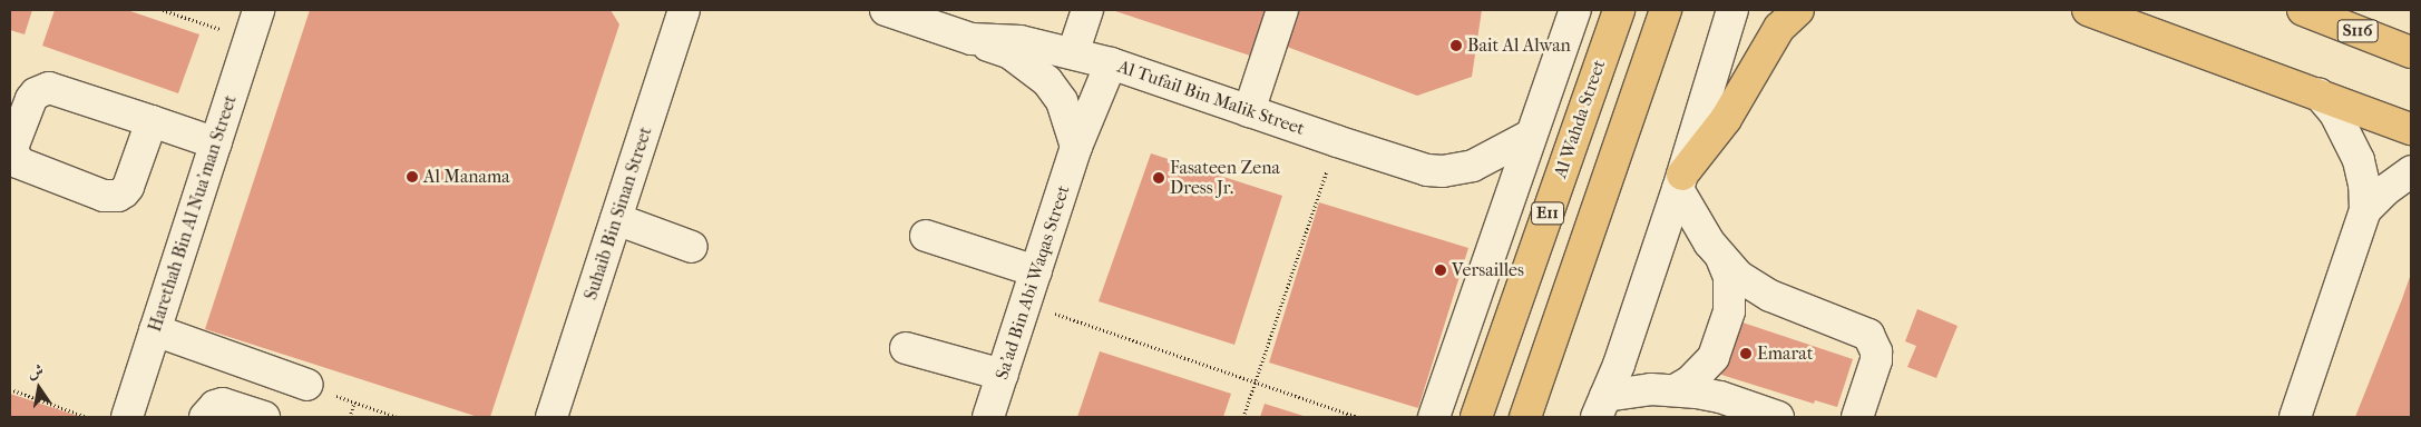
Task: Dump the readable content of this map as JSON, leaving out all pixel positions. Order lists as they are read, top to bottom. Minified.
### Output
{"streets":{"highway":["S116","Al Wahda Street","E11"],"street":["Al Tufail Bin Malik Street","Harethah Bin Al Nua'man Street","Suhaib Bin Sinan Street","Sa'ad Bin Abi Waqas Street"]},"crossings":[["Al Tufail Bin Malik Street","Sa'ad Bin Abi Waqas Street"]],"places":["Bait Al Alwan","Al Manama","Fasateen Zena Dress Jr.","Versailles","Emarat"],"north":"top"}
